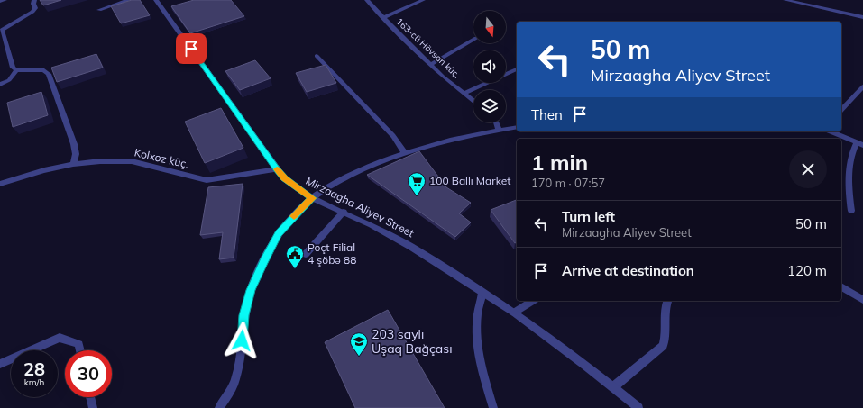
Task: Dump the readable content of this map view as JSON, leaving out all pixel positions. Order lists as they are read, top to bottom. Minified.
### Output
{"streets":{"street":["163-cü Hövsan küç.","Kolxoz küç.","Mirzaagha Aliyev Street"]},"crossings":[["Kolxoz küç.","Mirzaagha Aliyev Street"]],"places":{"supermarket":["100 Ballı Market"],"public building":["Poçt Filial 4 şöbə 88"],"school or university":["203 saylı Uşaq Bağçası"]},"north":"bottom","page":{"turn":["50 m","Mirzaagha Aliyev Street"],"then":"Then","heading":["1 min","170 m · 07:57"],"list":[{"name":"Turn left","note":"Mirzaagha Aliyev Street","value":"50 m"},{"name":"Arrive at destination","value":"120 m"}],"speed":"28 km/h","limit":"30"}}
